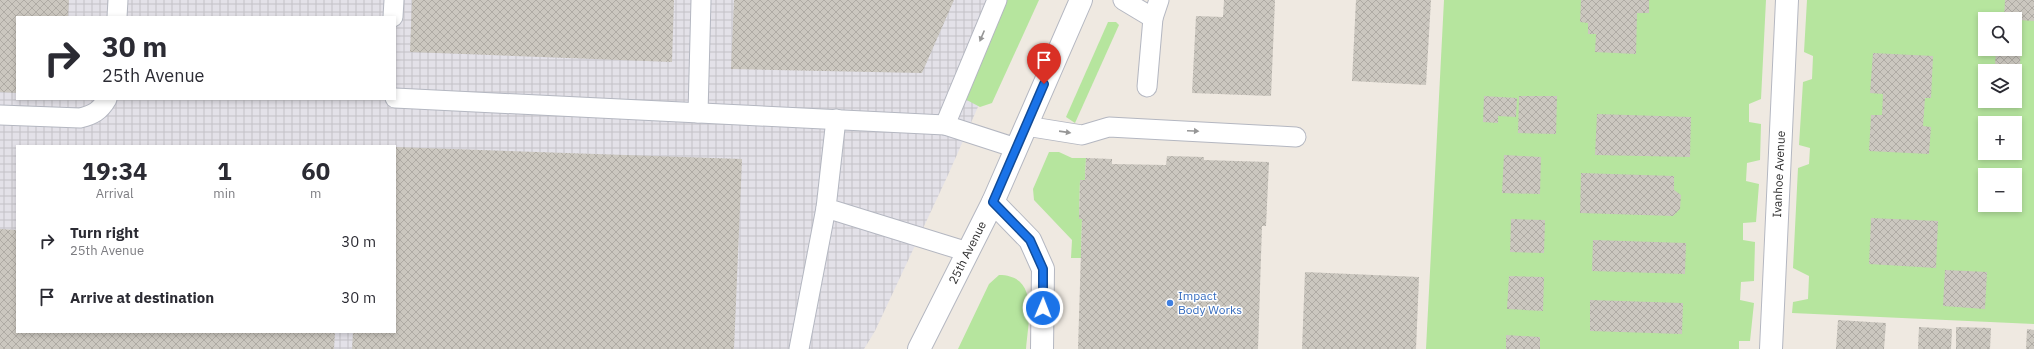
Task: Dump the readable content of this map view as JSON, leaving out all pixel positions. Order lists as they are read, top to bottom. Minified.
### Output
{"streets":{"street":["Ivanhoe Avenue","25th Avenue"]},"places":["Impact Body Works"],"page":{"map_buttons":["+","−"],"turn":["30 m","25th Avenue"],"eta":["19:34","Arrival","1","min","60","m"],"list":[{"name":"Turn right","note":"25th Avenue","value":"30 m"},{"name":"Arrive at destination","value":"30 m"}]}}
